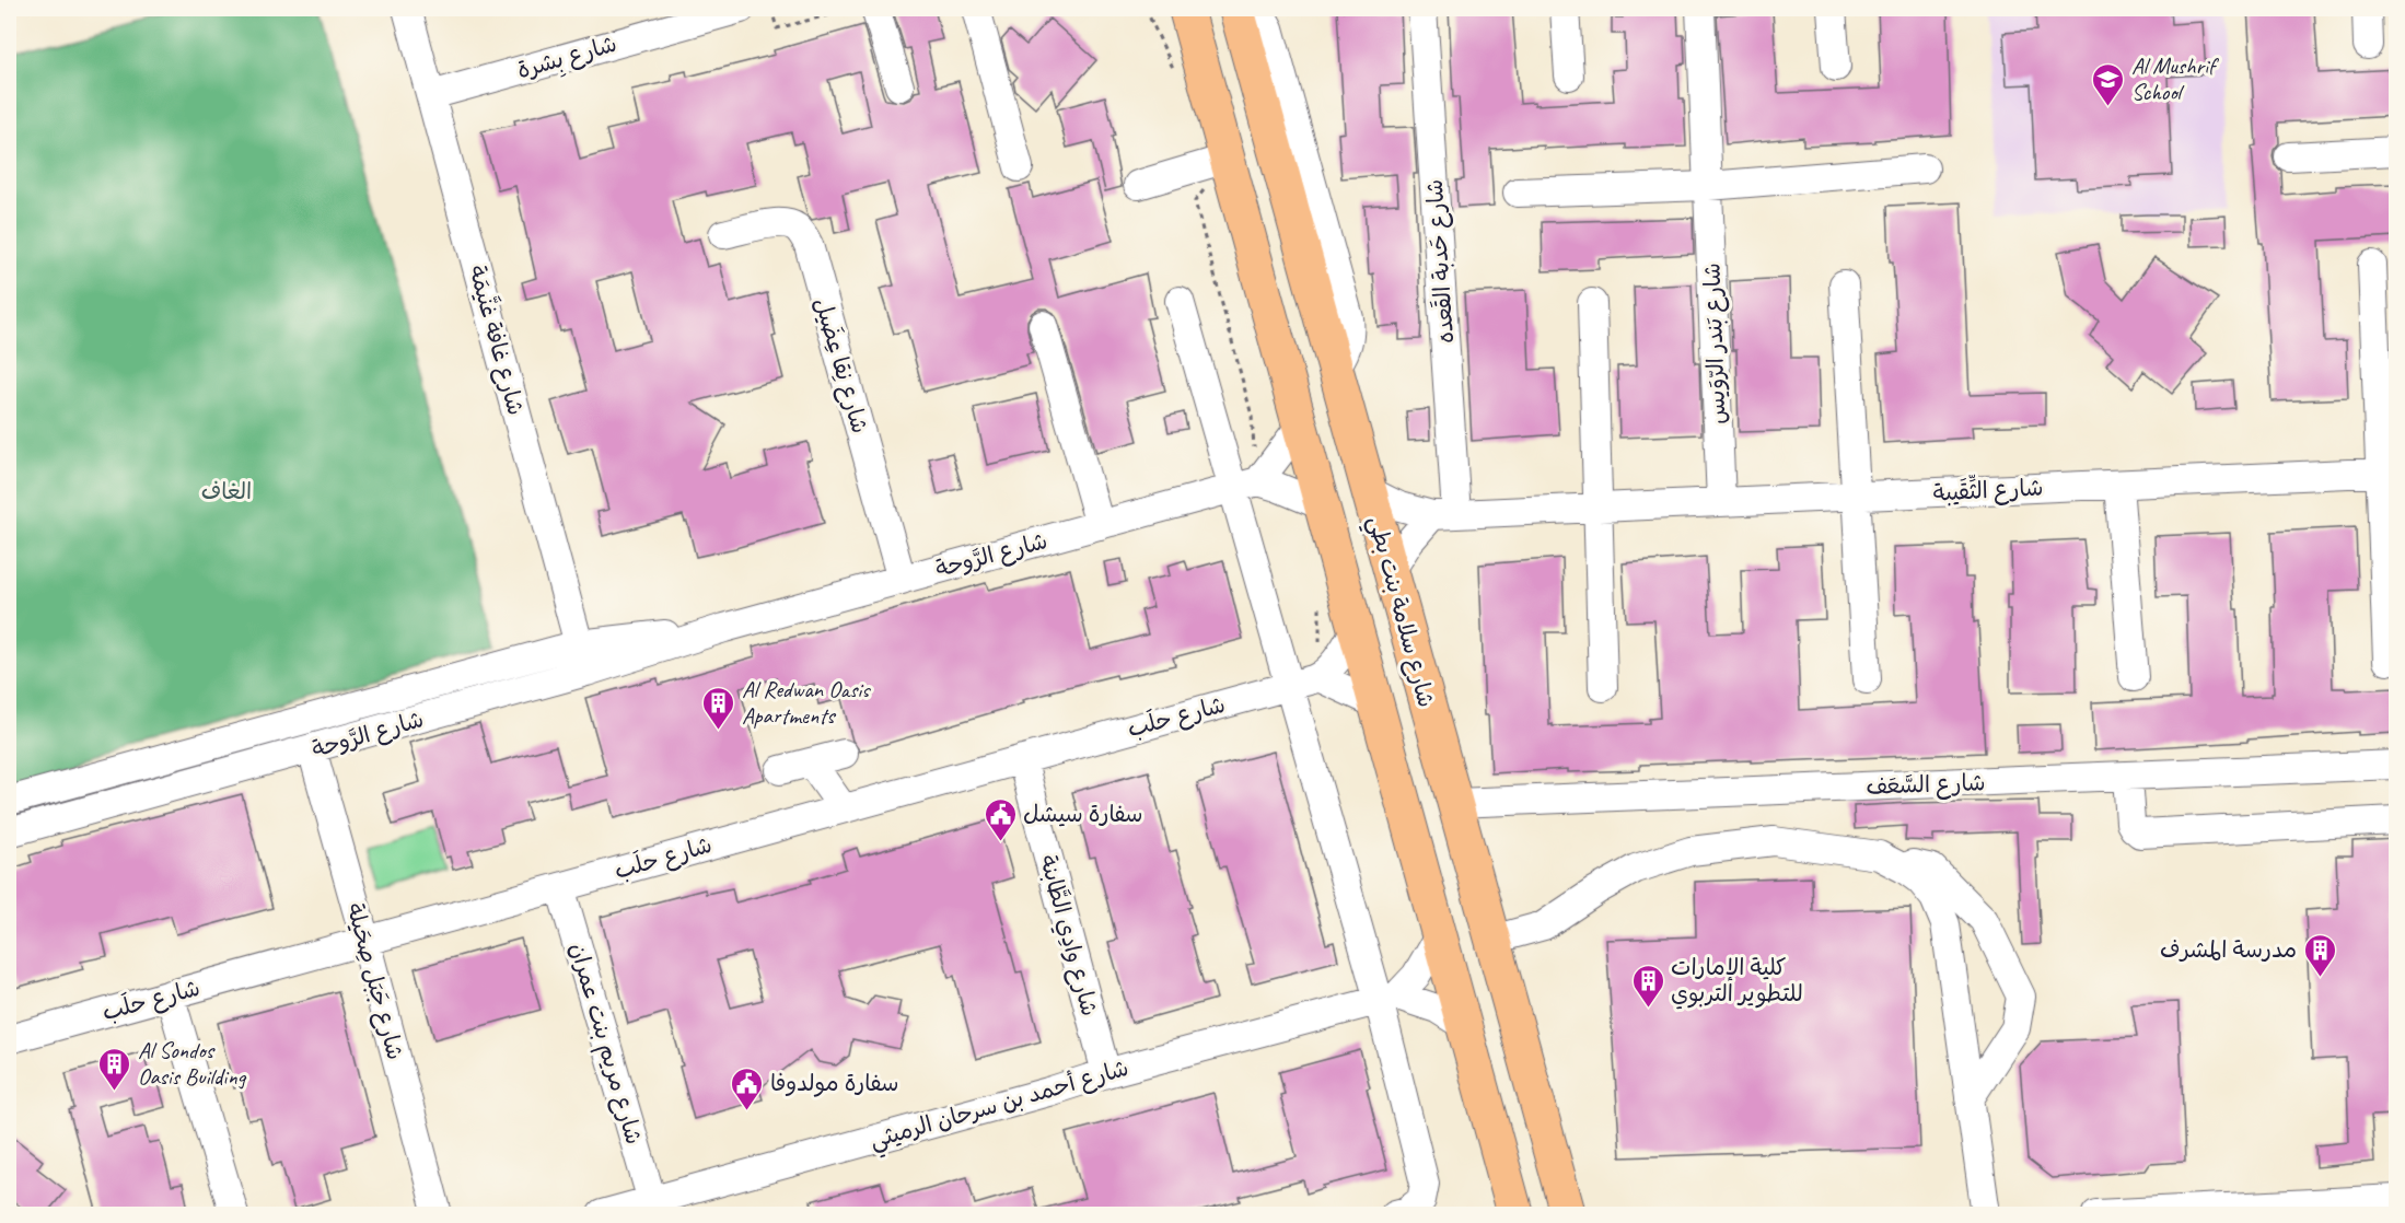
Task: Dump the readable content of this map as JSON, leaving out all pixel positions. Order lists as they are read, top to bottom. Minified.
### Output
{"streets":{"main road":["شارع سلامة بنت بطي"],"street":["شارع بِشرة","شارع حَدبة القَعده","شارع غافة غنَّيمَة","شارع بَندر الرّوَيس","شارع نِقا عِضَيل","شارع الثِّقَيبة","شارع الرَّوحة","شارع حلَب","شارع السَّعَف","شارع وادِي الطَّابنة","شارع جَبَل صِحَيلة","شارع مريم بنت عمران","شارع أحمد بن سرحان الرميثي"]},"crossings":[["شارع بِشرة","شارع غافة غنَّيمَة"],["شارع حَدبة القَعده","شارع الثِّقَيبة"],["شارع غافة غنَّيمَة","شارع الرَّوحة"],["شارع بَندر الرّوَيس","شارع الثِّقَيبة"],["شارع نِقا عِضَيل","شارع الرَّوحة"],["شارع الثِّقَيبة","شارع سلامة بنت بطي"],["شارع الرَّوحة","شارع جَبَل صِحَيلة"],["شارع سلامة بنت بطي","شارع السَّعَف"],["شارع حلَب","شارع وادِي الطَّابنة"],["شارع حلَب","شارع جَبَل صِحَيلة"],["شارع حلَب","شارع مريم بنت عمران"],["شارع وادِي الطَّابنة","شارع أحمد بن سرحان الرميثي"],["شارع مريم بنت عمران","شارع أحمد بن سرحان الرميثي"]],"parks":["الغاف"],"places":{"school or university":["Al Mushrif School"],"building":["Al Redwan Oasis Apartments","مدرسة المشرف","كلية الإمارات للتطوير التربوي","Al Sondos Oasis Building"],"public building":["سفارة سيشل","سفارة مولدوفا"]}}
